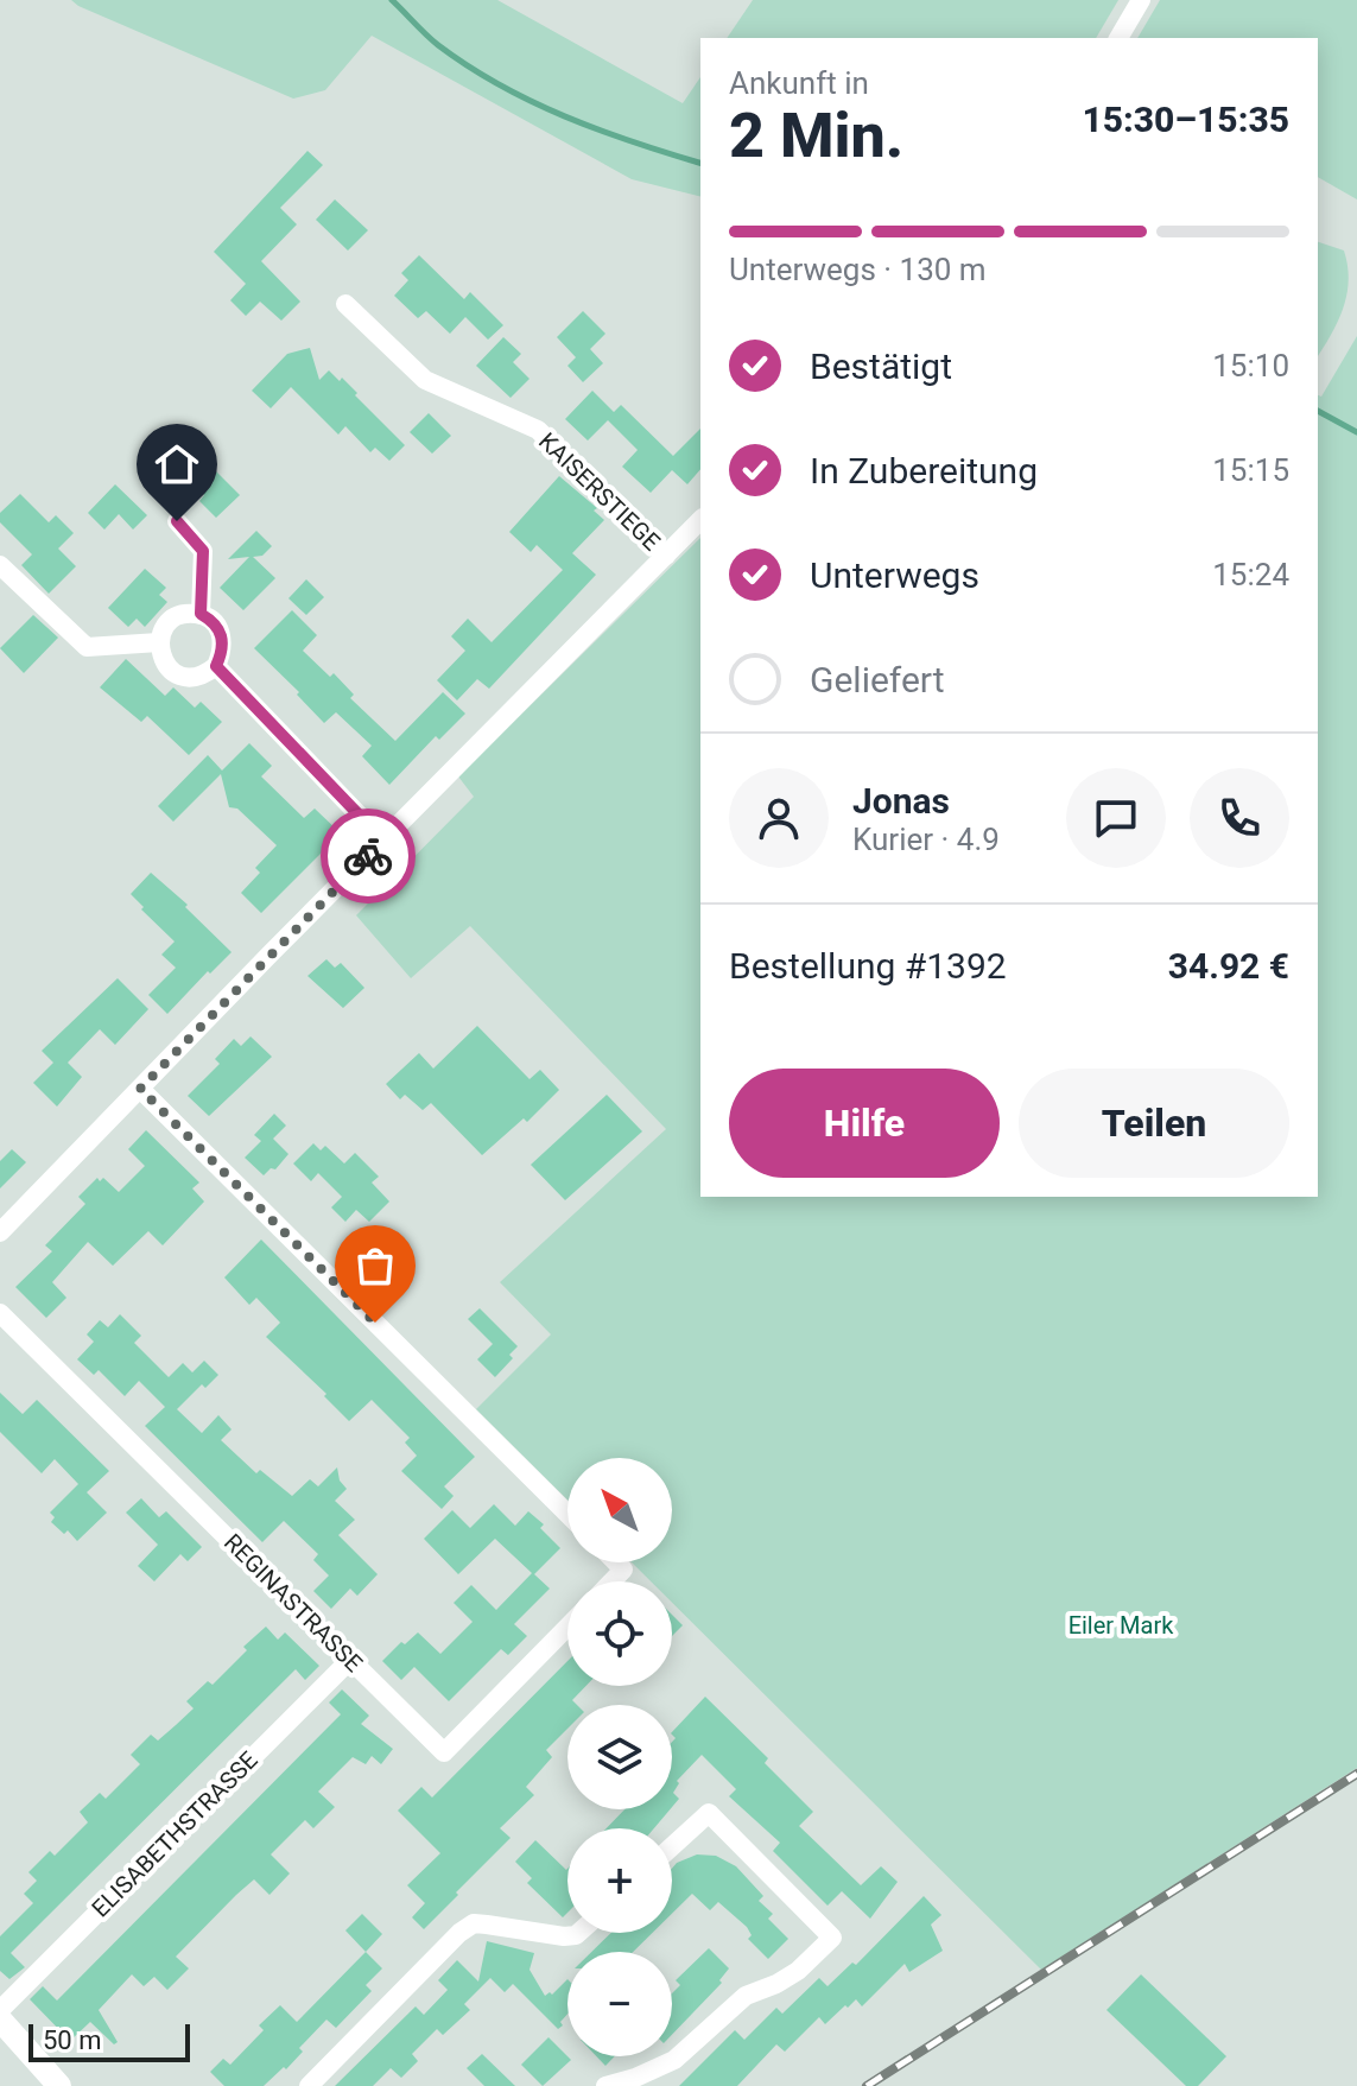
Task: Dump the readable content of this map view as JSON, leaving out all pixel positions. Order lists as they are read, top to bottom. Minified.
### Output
{"streets":{"street":["KAISERSTIEGE","REGINASTRASSE","ELISABETHSTRASSE"]},"crossings":[["REGINASTRASSE","ELISABETHSTRASSE"]],"parks":["Eiler Mark"],"scale_bar":"50 m","north":"top left","page":{"heading":["2 Min.","Ankunft in","15:30–15:35"],"panel":["Jonas","Kurier · 4.9","Bestellung #1392","34.92 €"],"bar":"Unterwegs · 130 m","list":[["Bestätigt","15:10"],["In Zubereitung","15:15"],["Unterwegs","15:24"],"Geliefert"],"buttons":["Hilfe","Teilen"],"map_buttons":["+","−"],"scale":"50 m"}}
